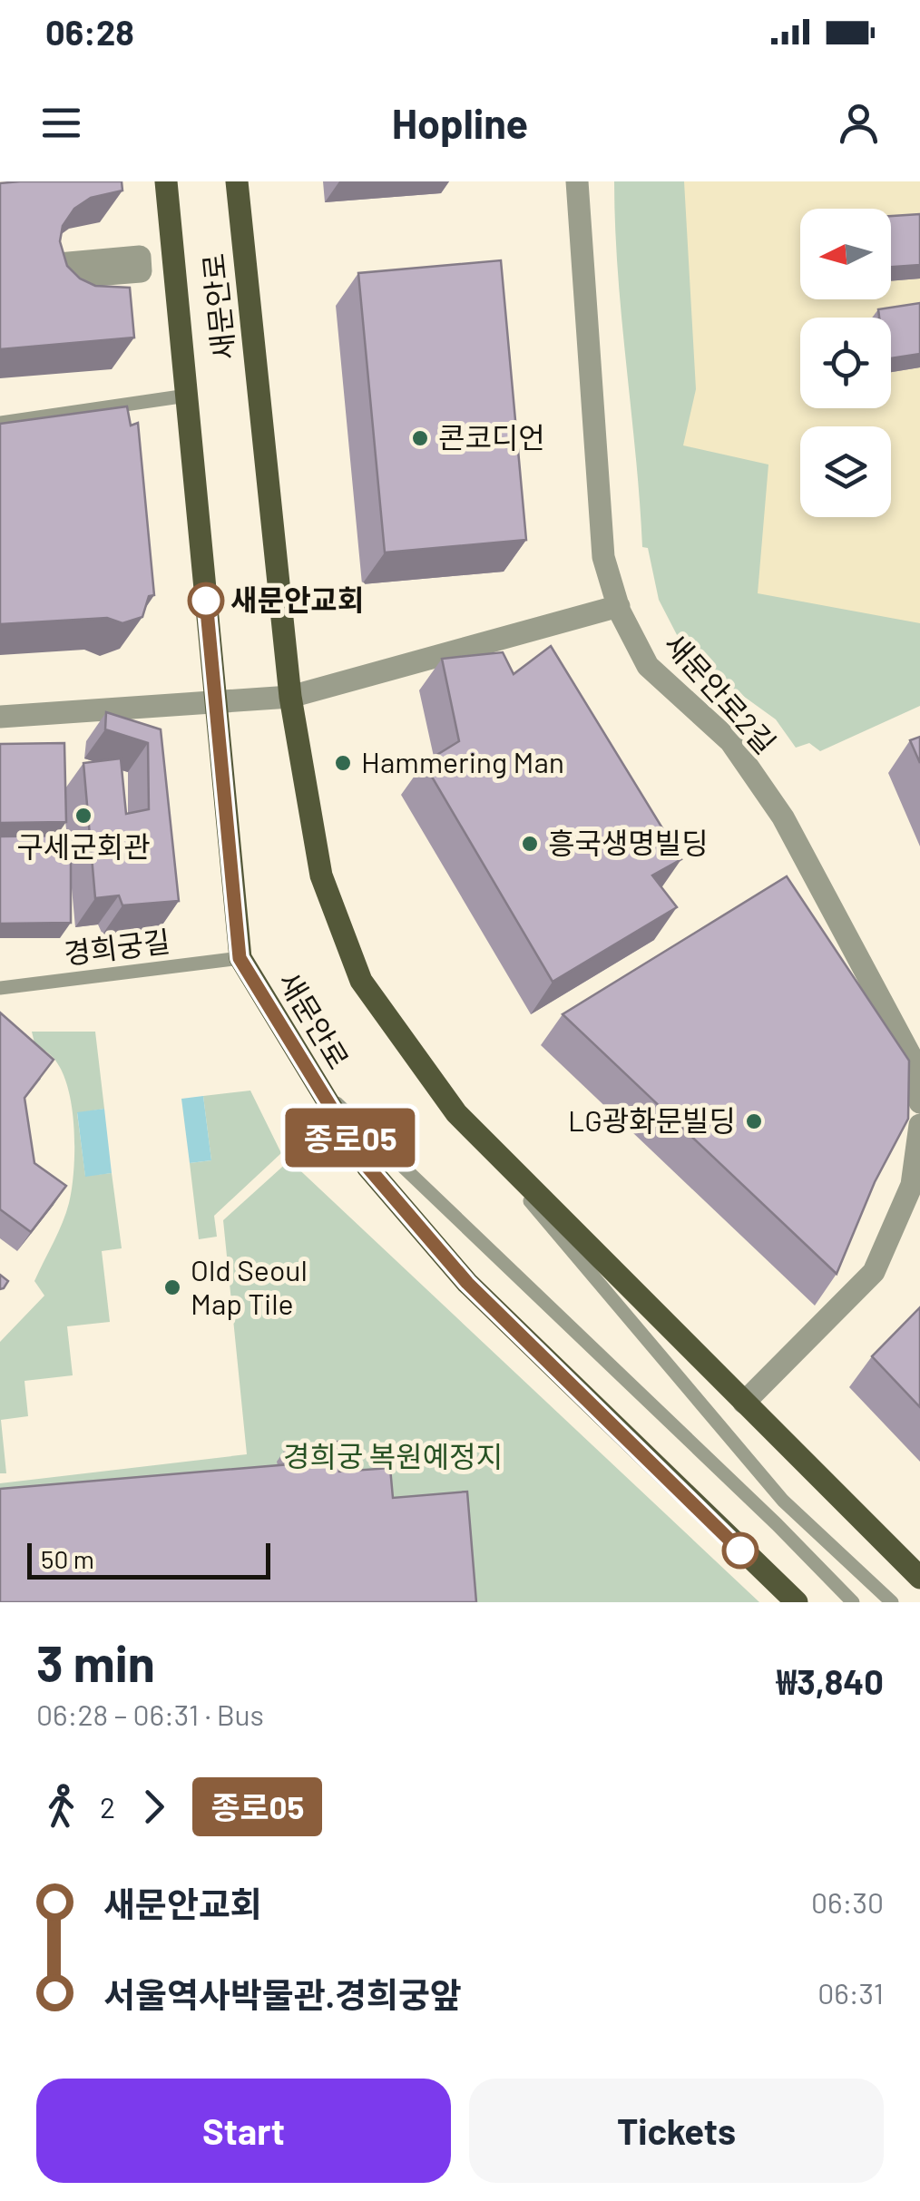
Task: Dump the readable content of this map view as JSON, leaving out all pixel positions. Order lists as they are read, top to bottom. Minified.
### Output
{"streets":{"main road":["새문안로"],"street":["새문안로2길"],"lane":["경희궁길"]},"crossings":[["새문안로","경희궁길"]],"parks":["경희궁 복원예정지"],"places":["콘코디언","새문안교회","Hammering Man","구세군회관","흥국생명빌딩","LG광화문빌딩","Old Seoul Map Tile"],"lines":["bus line 종로05"],"scale_bar":"50 m","north":"left","page":{"status":"06:28","header":"Hopline","on_map":"종로05","scale":"50 m","heading":["3 min","06:28 – 06:31 · Bus","₩3,840"],"legs":["2","종로05"],"list":[{"name":"새문안교회","value":"06:30"},{"name":"서울역사박물관.경희궁앞","value":"06:31"}],"buttons":["Start","Tickets"]}}
